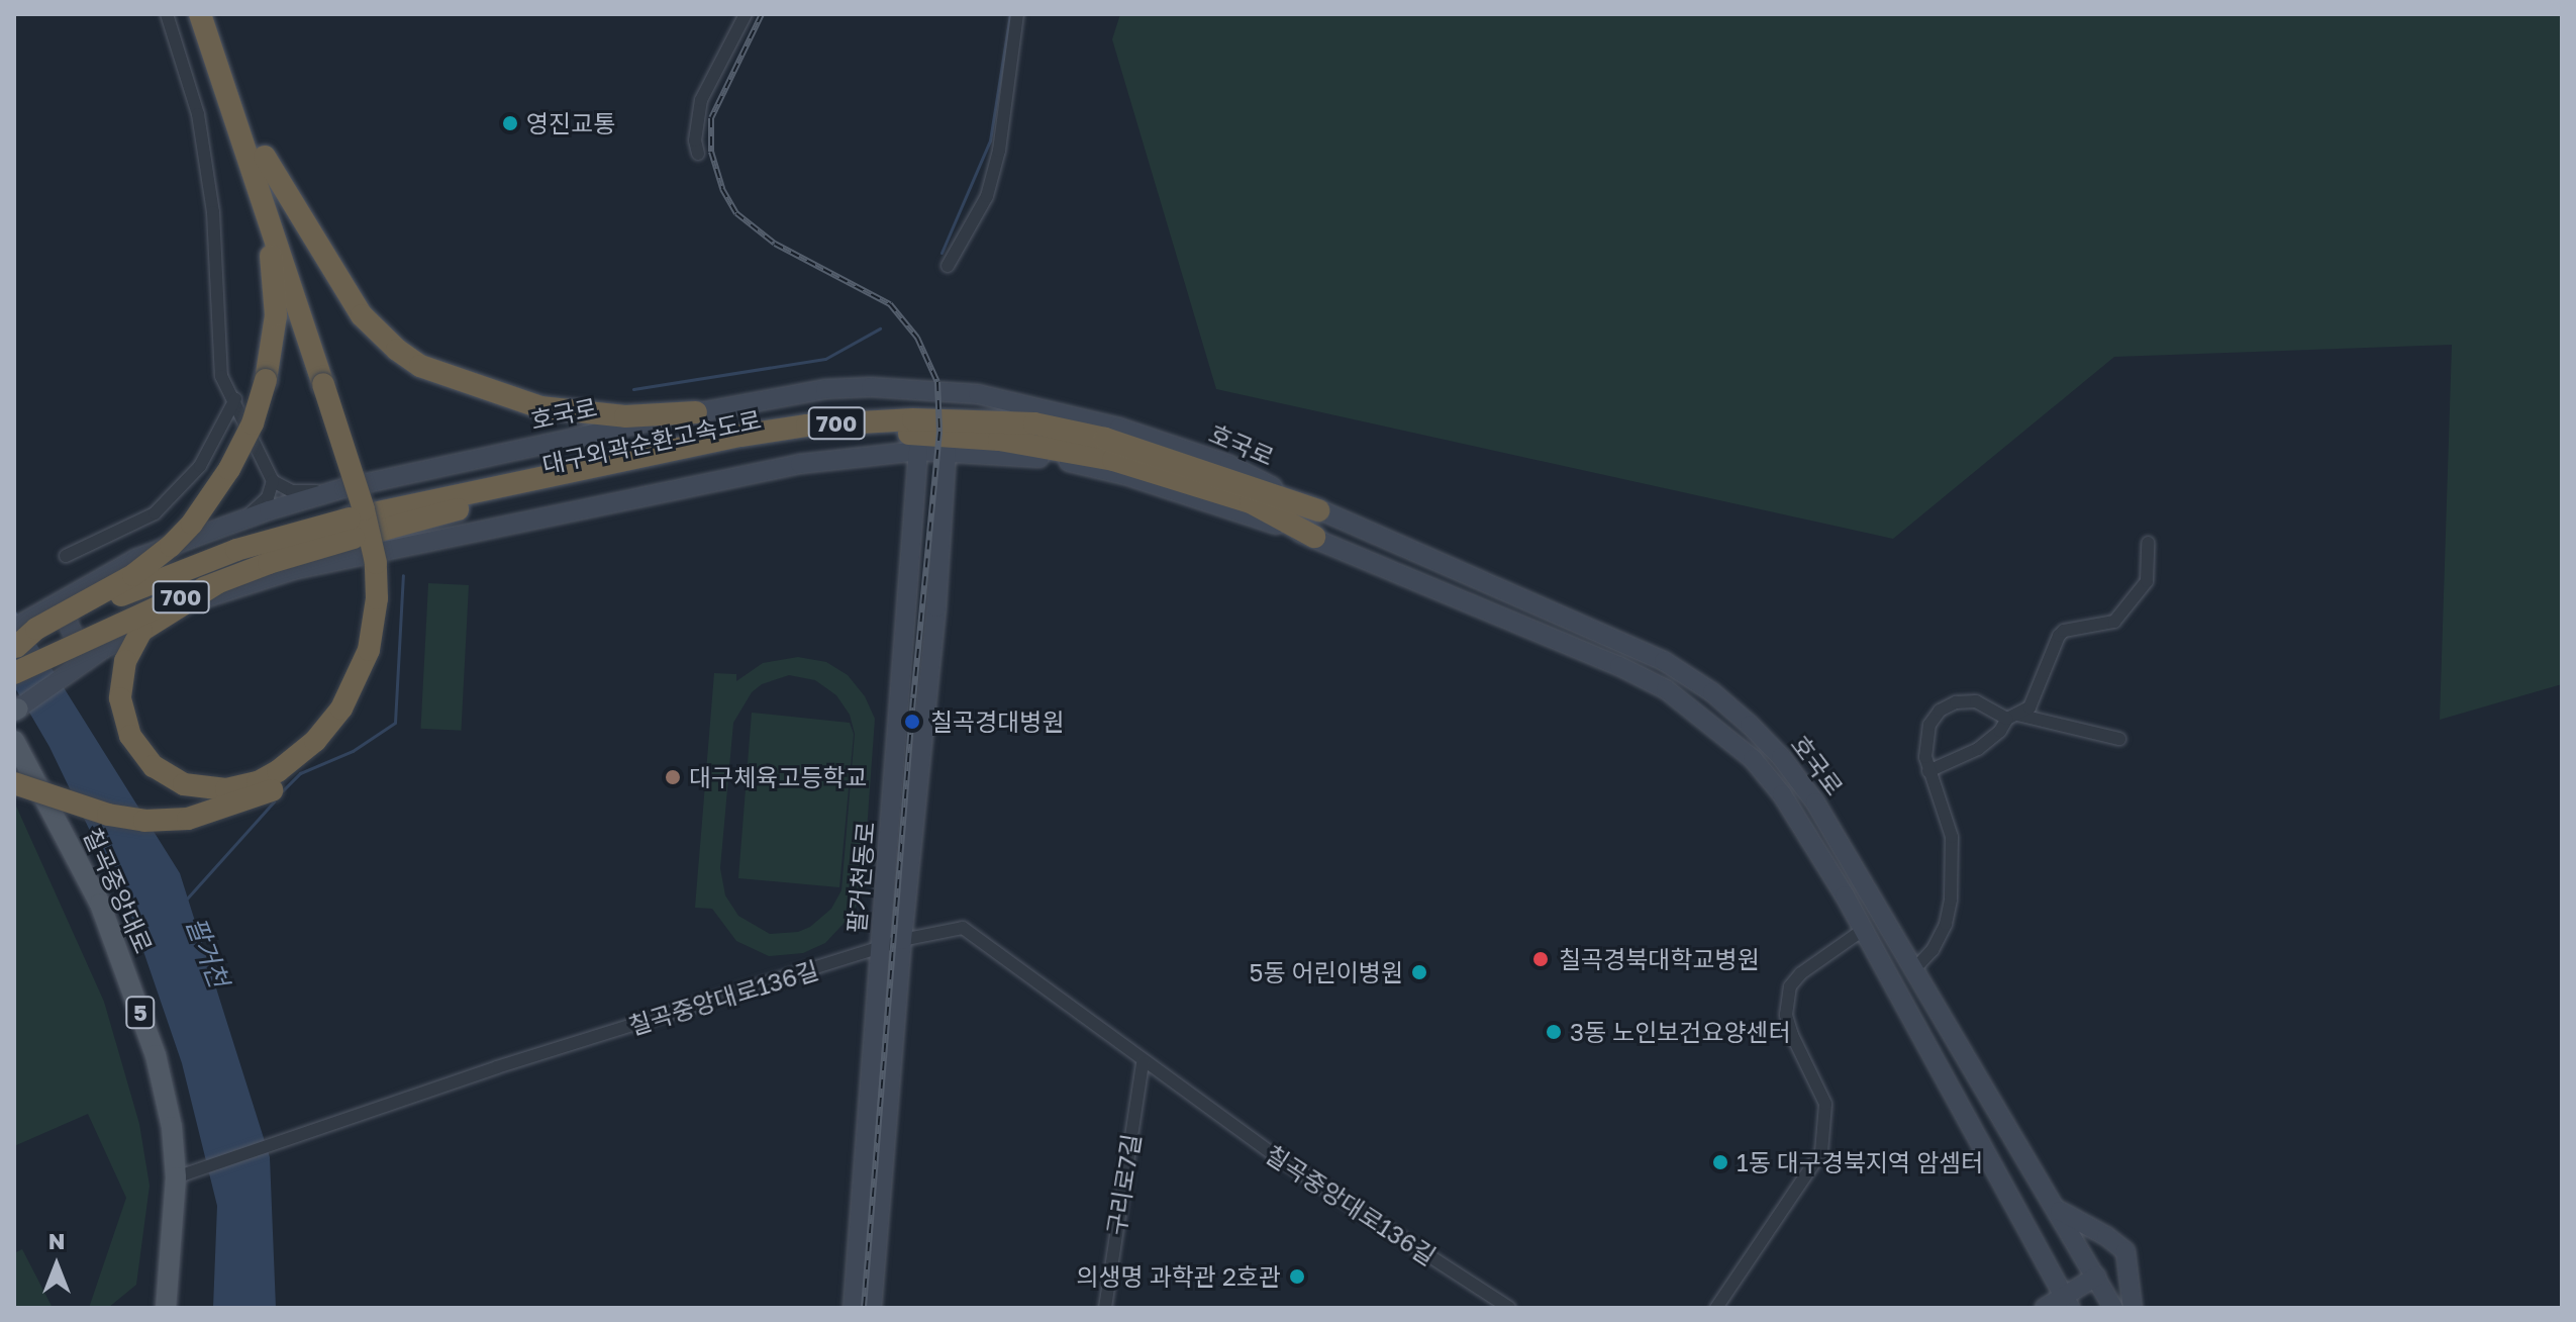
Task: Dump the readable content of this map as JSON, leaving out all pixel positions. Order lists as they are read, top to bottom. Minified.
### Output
{"streets":{"highway":["700","대구외곽순환고속도로"],"main road":["호국로","팔거천동로","칠곡중앙대로","5"],"street":["칠곡중앙대로136길","구리로7길"]},"crossings":[["호국로","대구외곽순환고속도로"],["호국로","팔거천동로"],["팔거천동로","칠곡중앙대로136길"],["칠곡중앙대로","칠곡중앙대로136길"],["칠곡중앙대로136길","구리로7길"]],"water":["팔거천"],"places":["영진교통","칠곡경대병원","대구체육고등학교","칠곡경북대학교병원","5동 어린이병원","3동 노인보건요양센터","1동 대구경북지역 암셈터","의생명 과학관 2호관"],"north":"top"}
